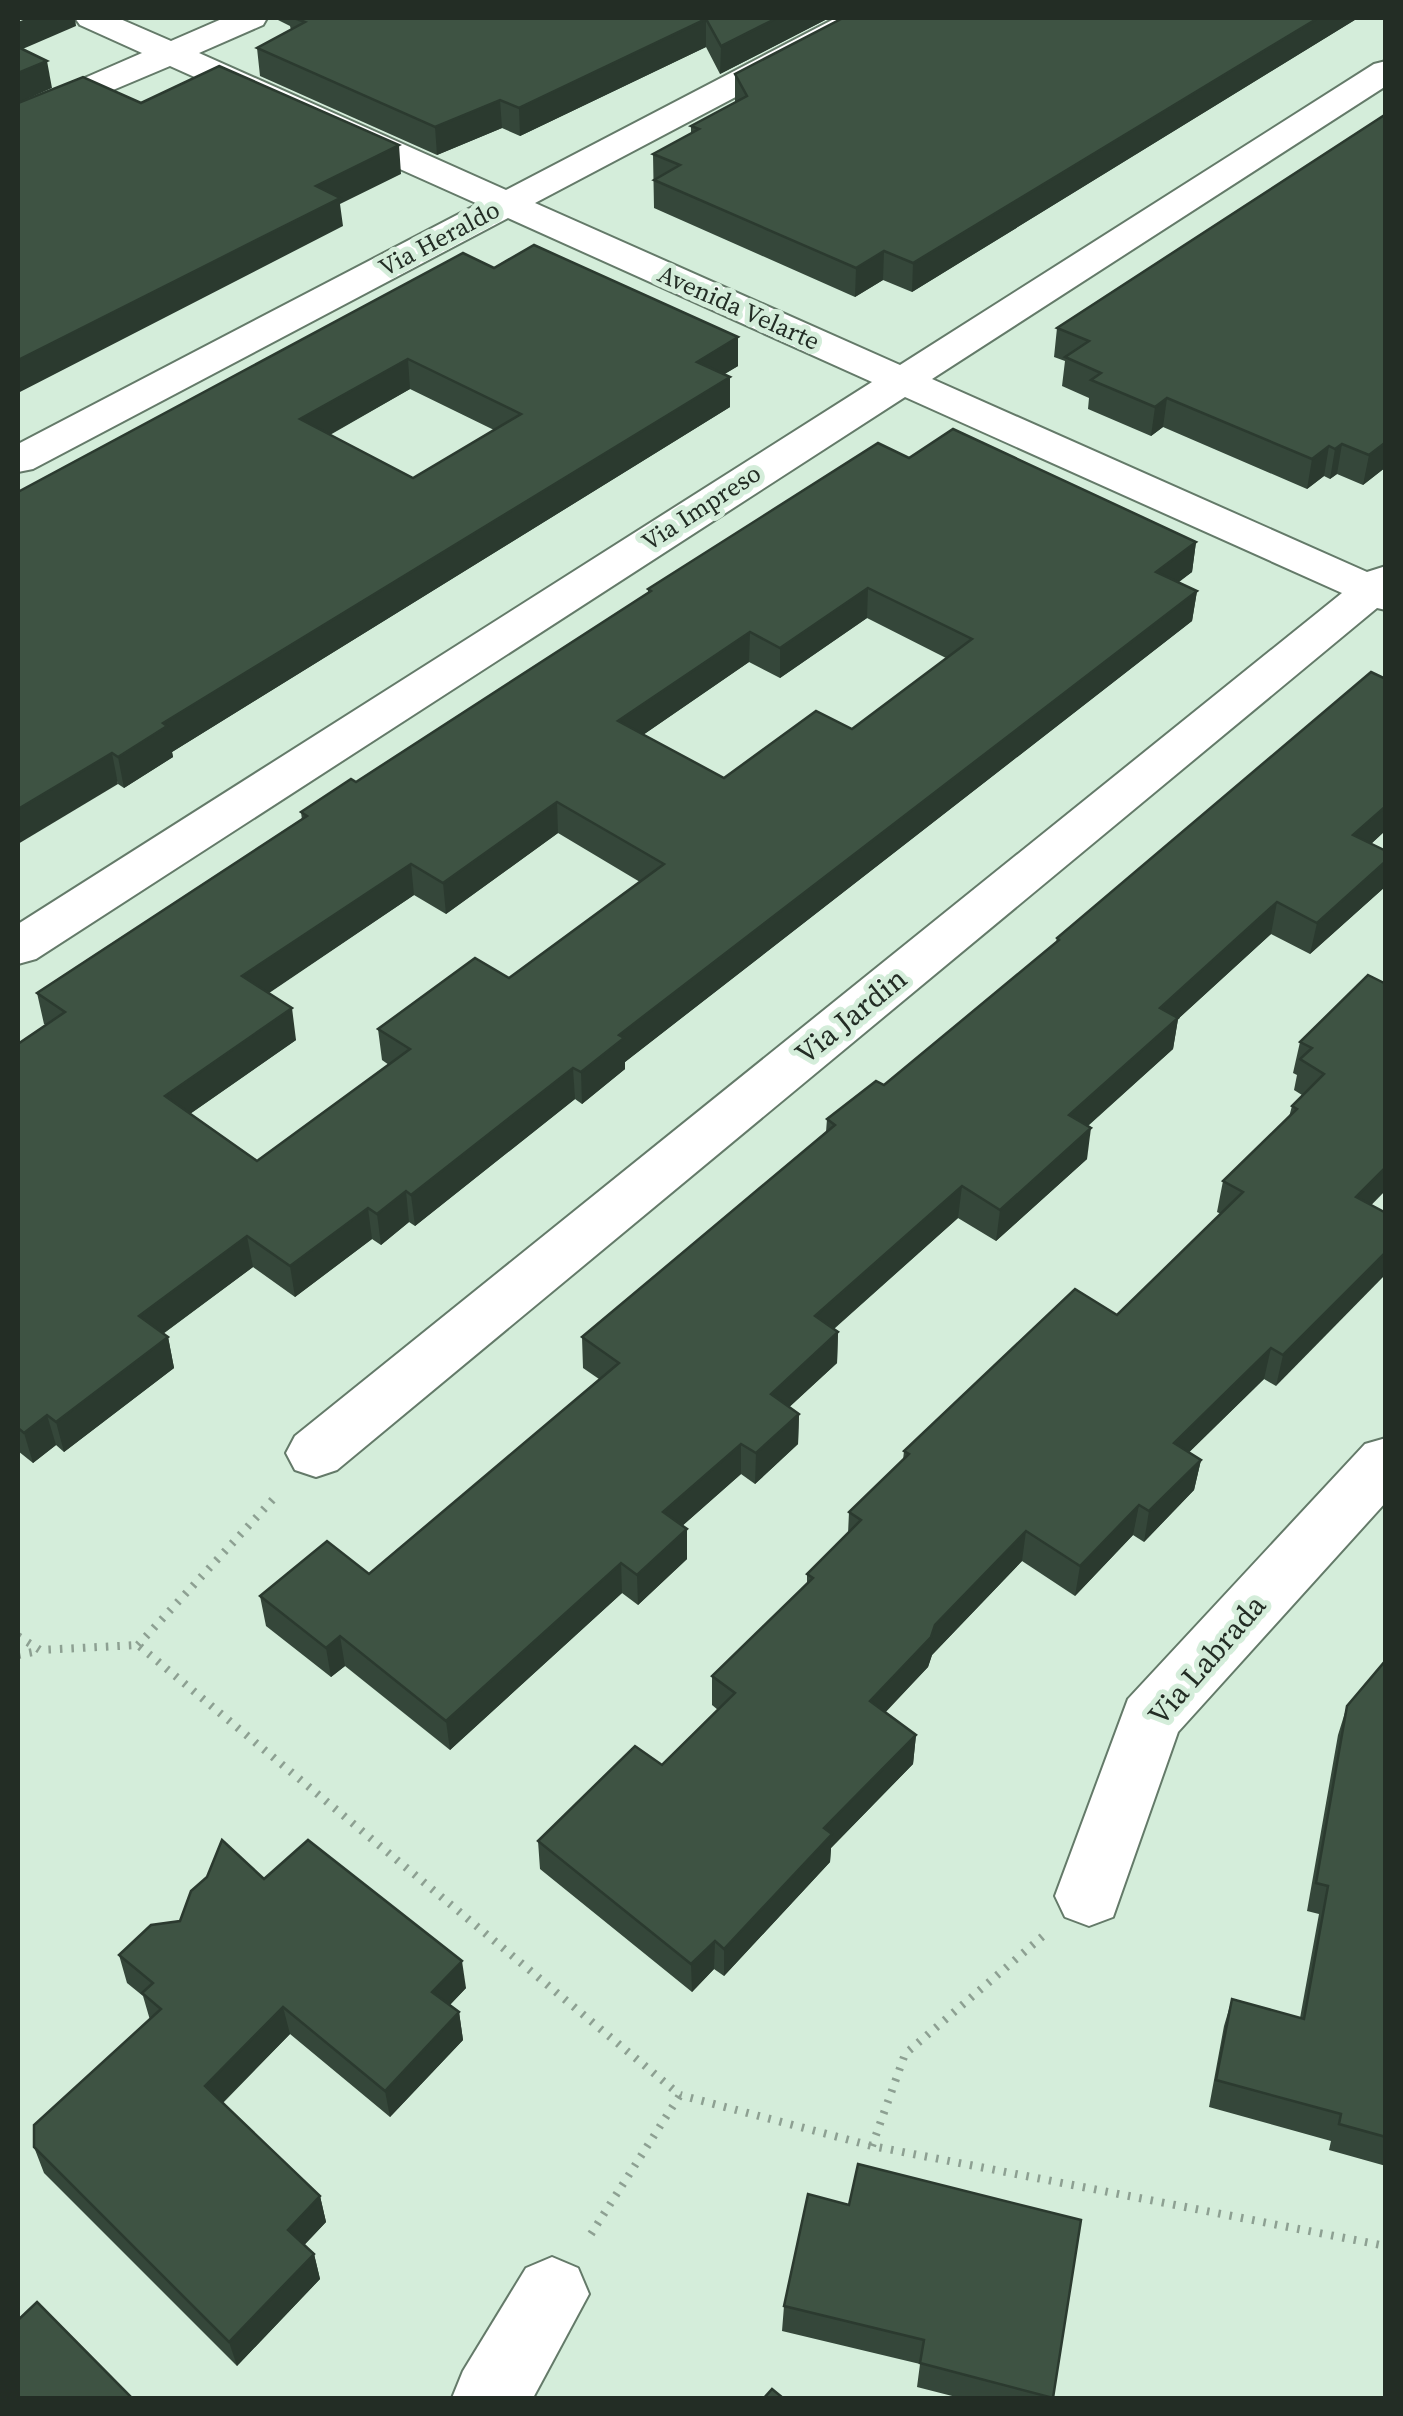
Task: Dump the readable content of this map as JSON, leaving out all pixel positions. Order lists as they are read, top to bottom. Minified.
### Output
{"streets":{"street":["Via Heraldo","Avenida Velarte","Via Impreso","Via Jardin","Via Labrada"]},"crossings":[["Via Heraldo","Avenida Velarte"],["Avenida Velarte","Via Impreso"],["Avenida Velarte","Via Jardin"]]}
